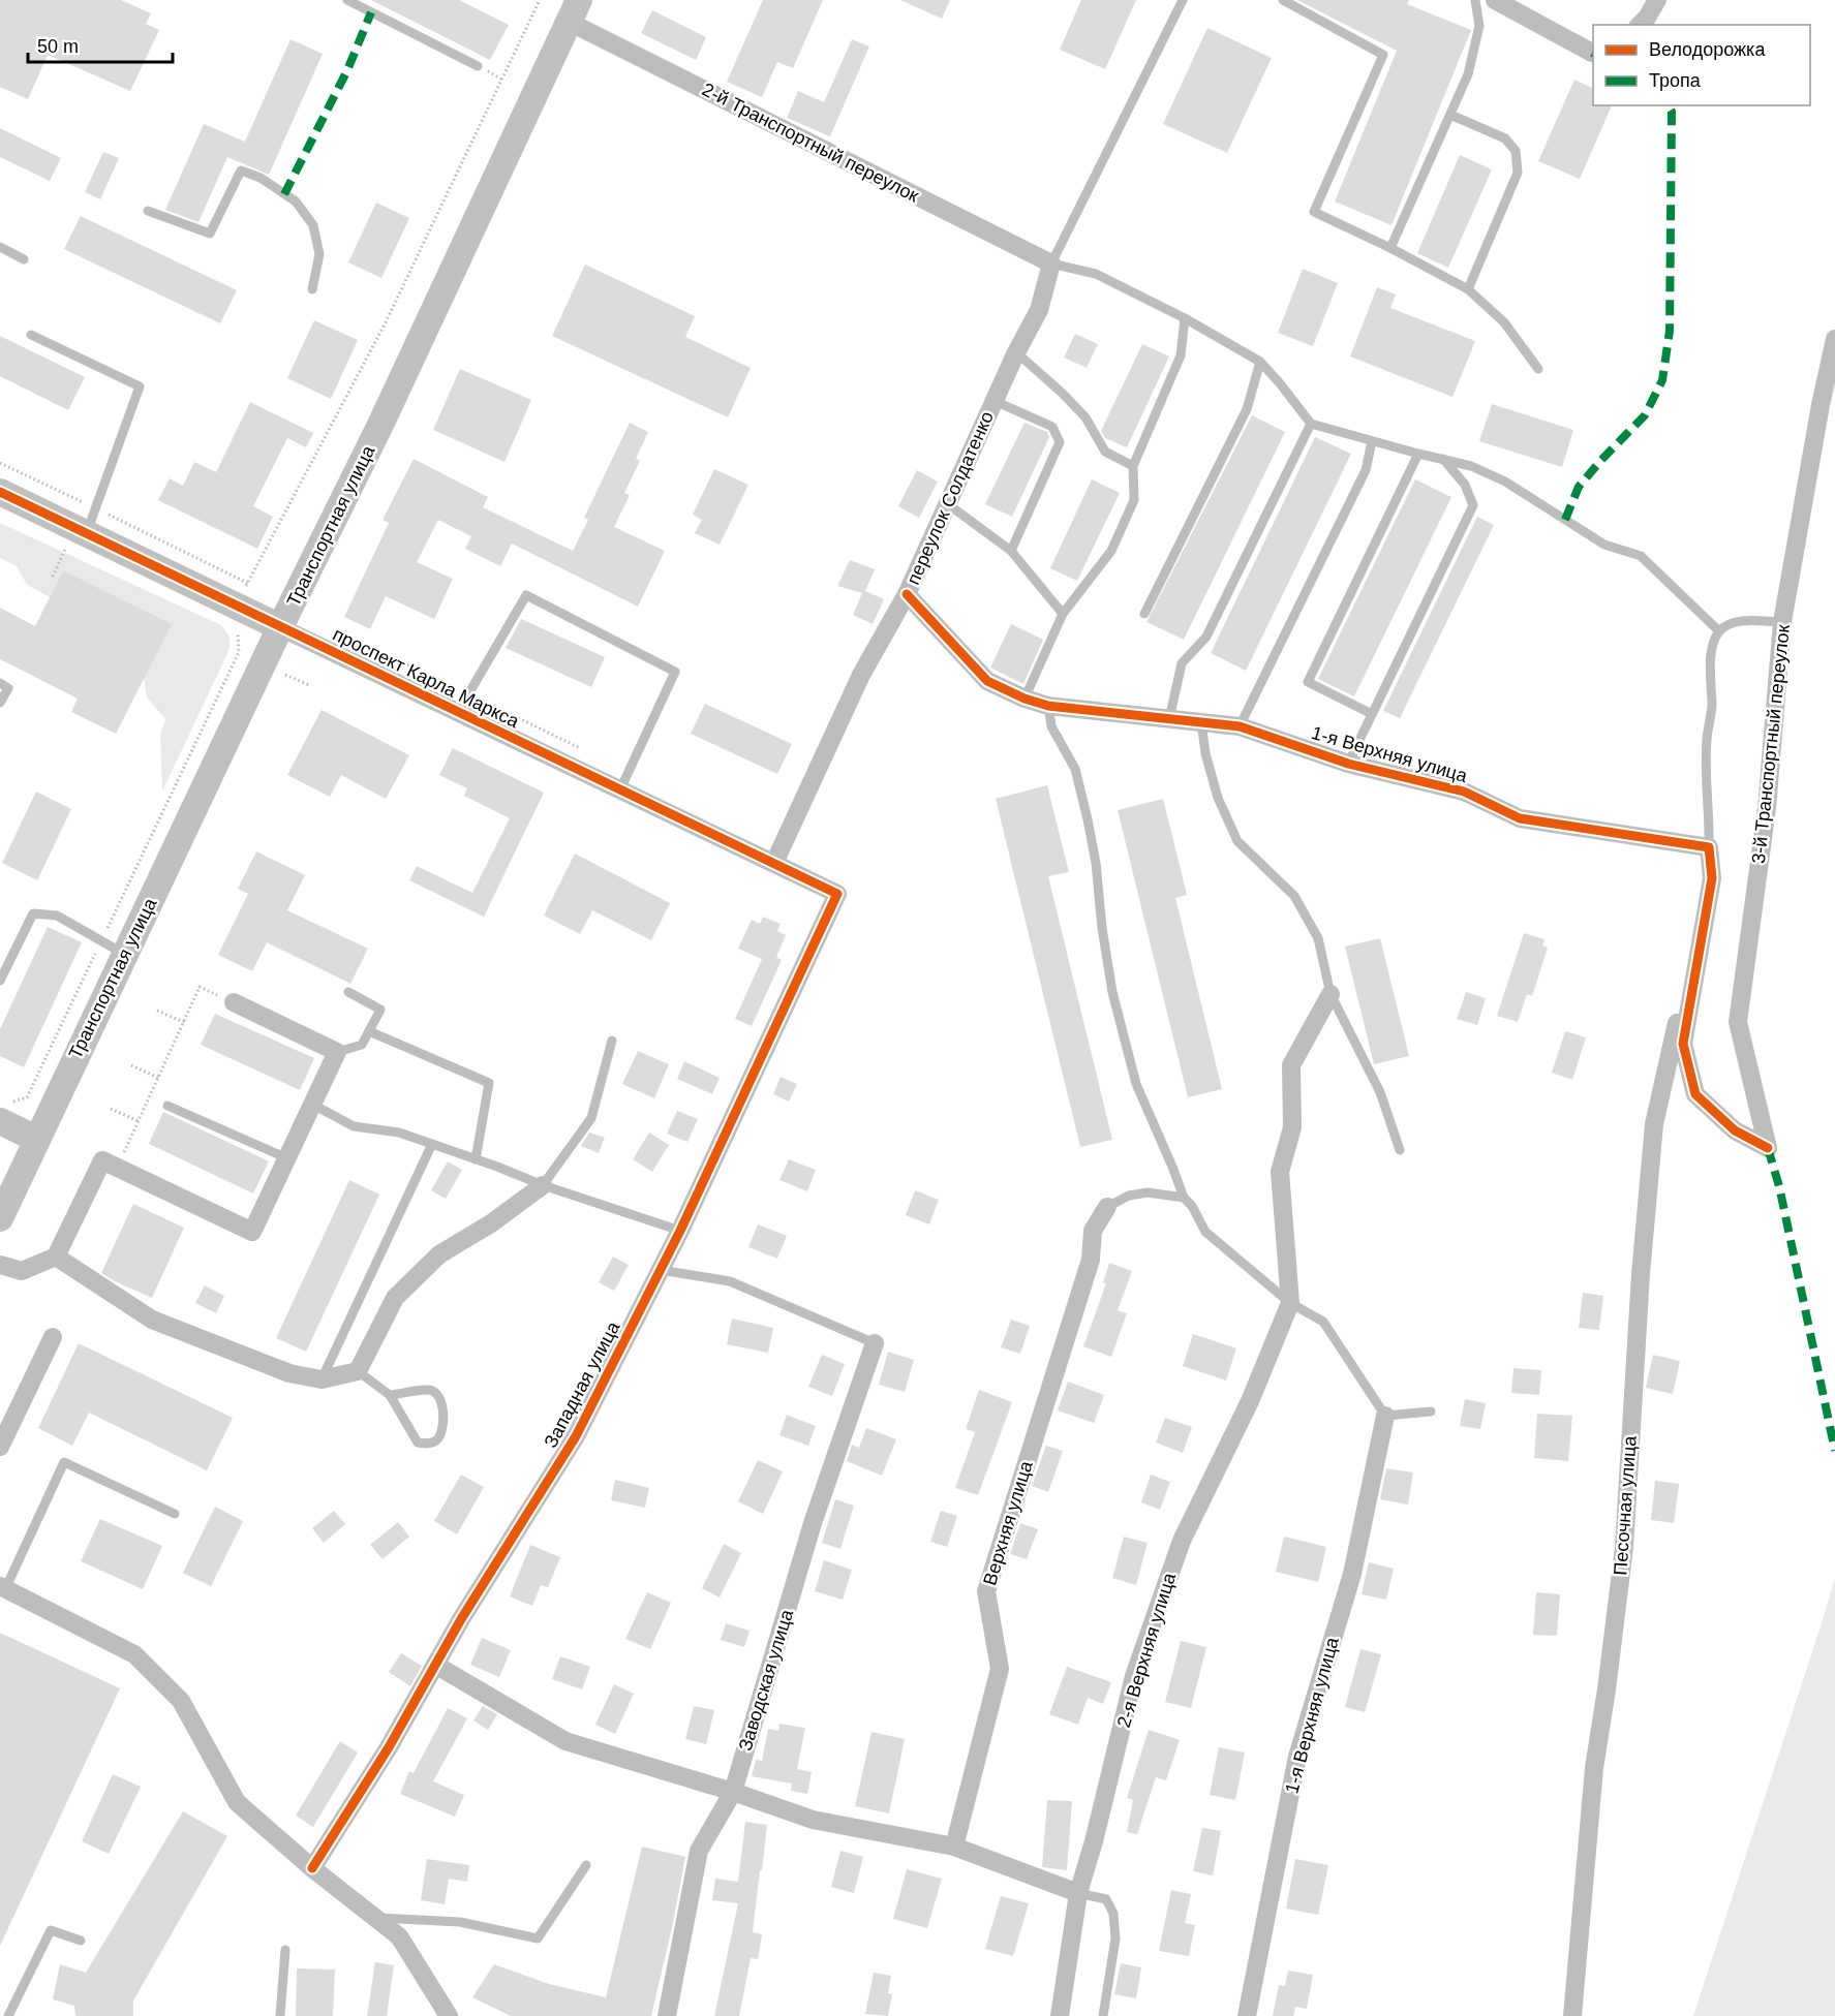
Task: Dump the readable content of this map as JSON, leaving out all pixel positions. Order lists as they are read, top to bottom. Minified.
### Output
{"streets":{"main road":["Транспортная улица","проспект Карла Маркса"],"street":["2-й Транспортный переулок","переулок Солдатенко","3-й Транспортный переулок","1-я Верхняя улица","Западная улица","Песочная улица","Верхняя улица","2-я Верхняя улица","Заводская улица"]},"crossings":[["2-й Транспортный переулок","переулок Солдатенко"],["2-й Транспортный переулок","Транспортная улица"],["переулок Солдатенко","проспект Карла Маркса"],["переулок Солдатенко","1-я Верхняя улица"],["Транспортная улица","проспект Карла Маркса"],["проспект Карла Маркса","Западная улица"],["3-й Транспортный переулок","Песочная улица"]],"legend":["Велодорожка","Тропа"],"scale_bar":"50 m"}
